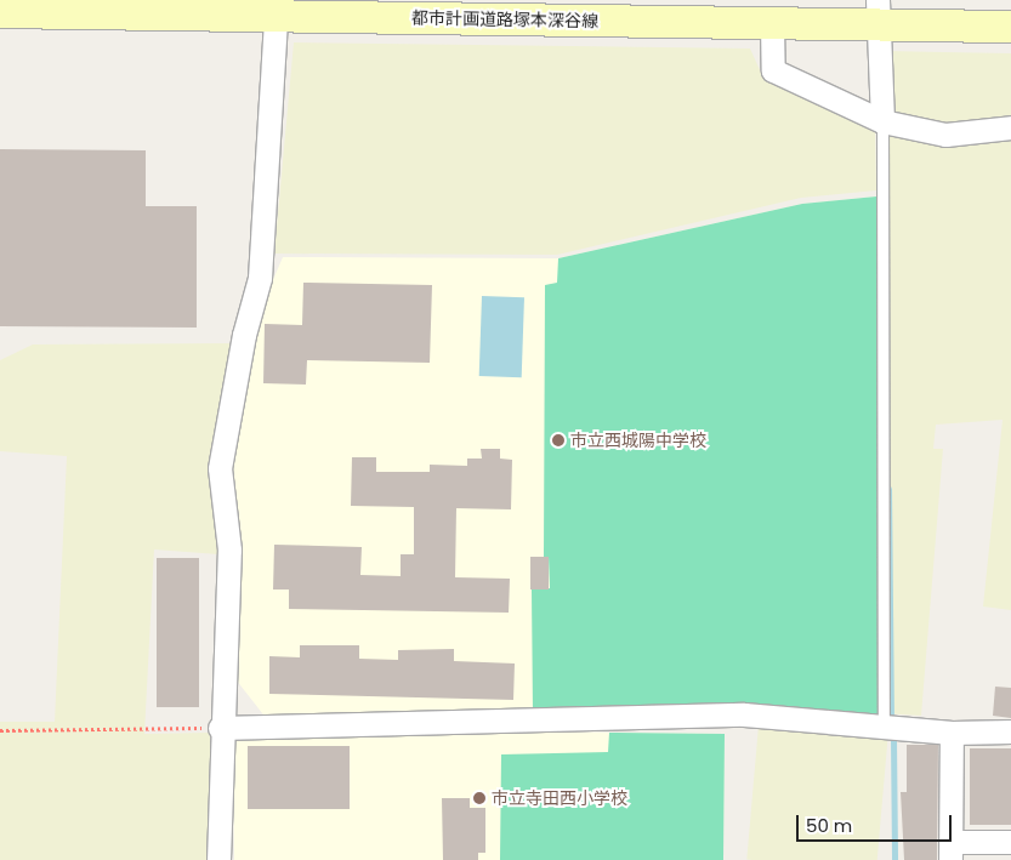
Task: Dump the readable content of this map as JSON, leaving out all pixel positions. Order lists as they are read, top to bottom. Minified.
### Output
{"streets":{"street":["都市計画道路塚本深谷線"]},"places":["市立西城陽中学校","市立寺田西小学校"],"scale_bar":"50 m"}
